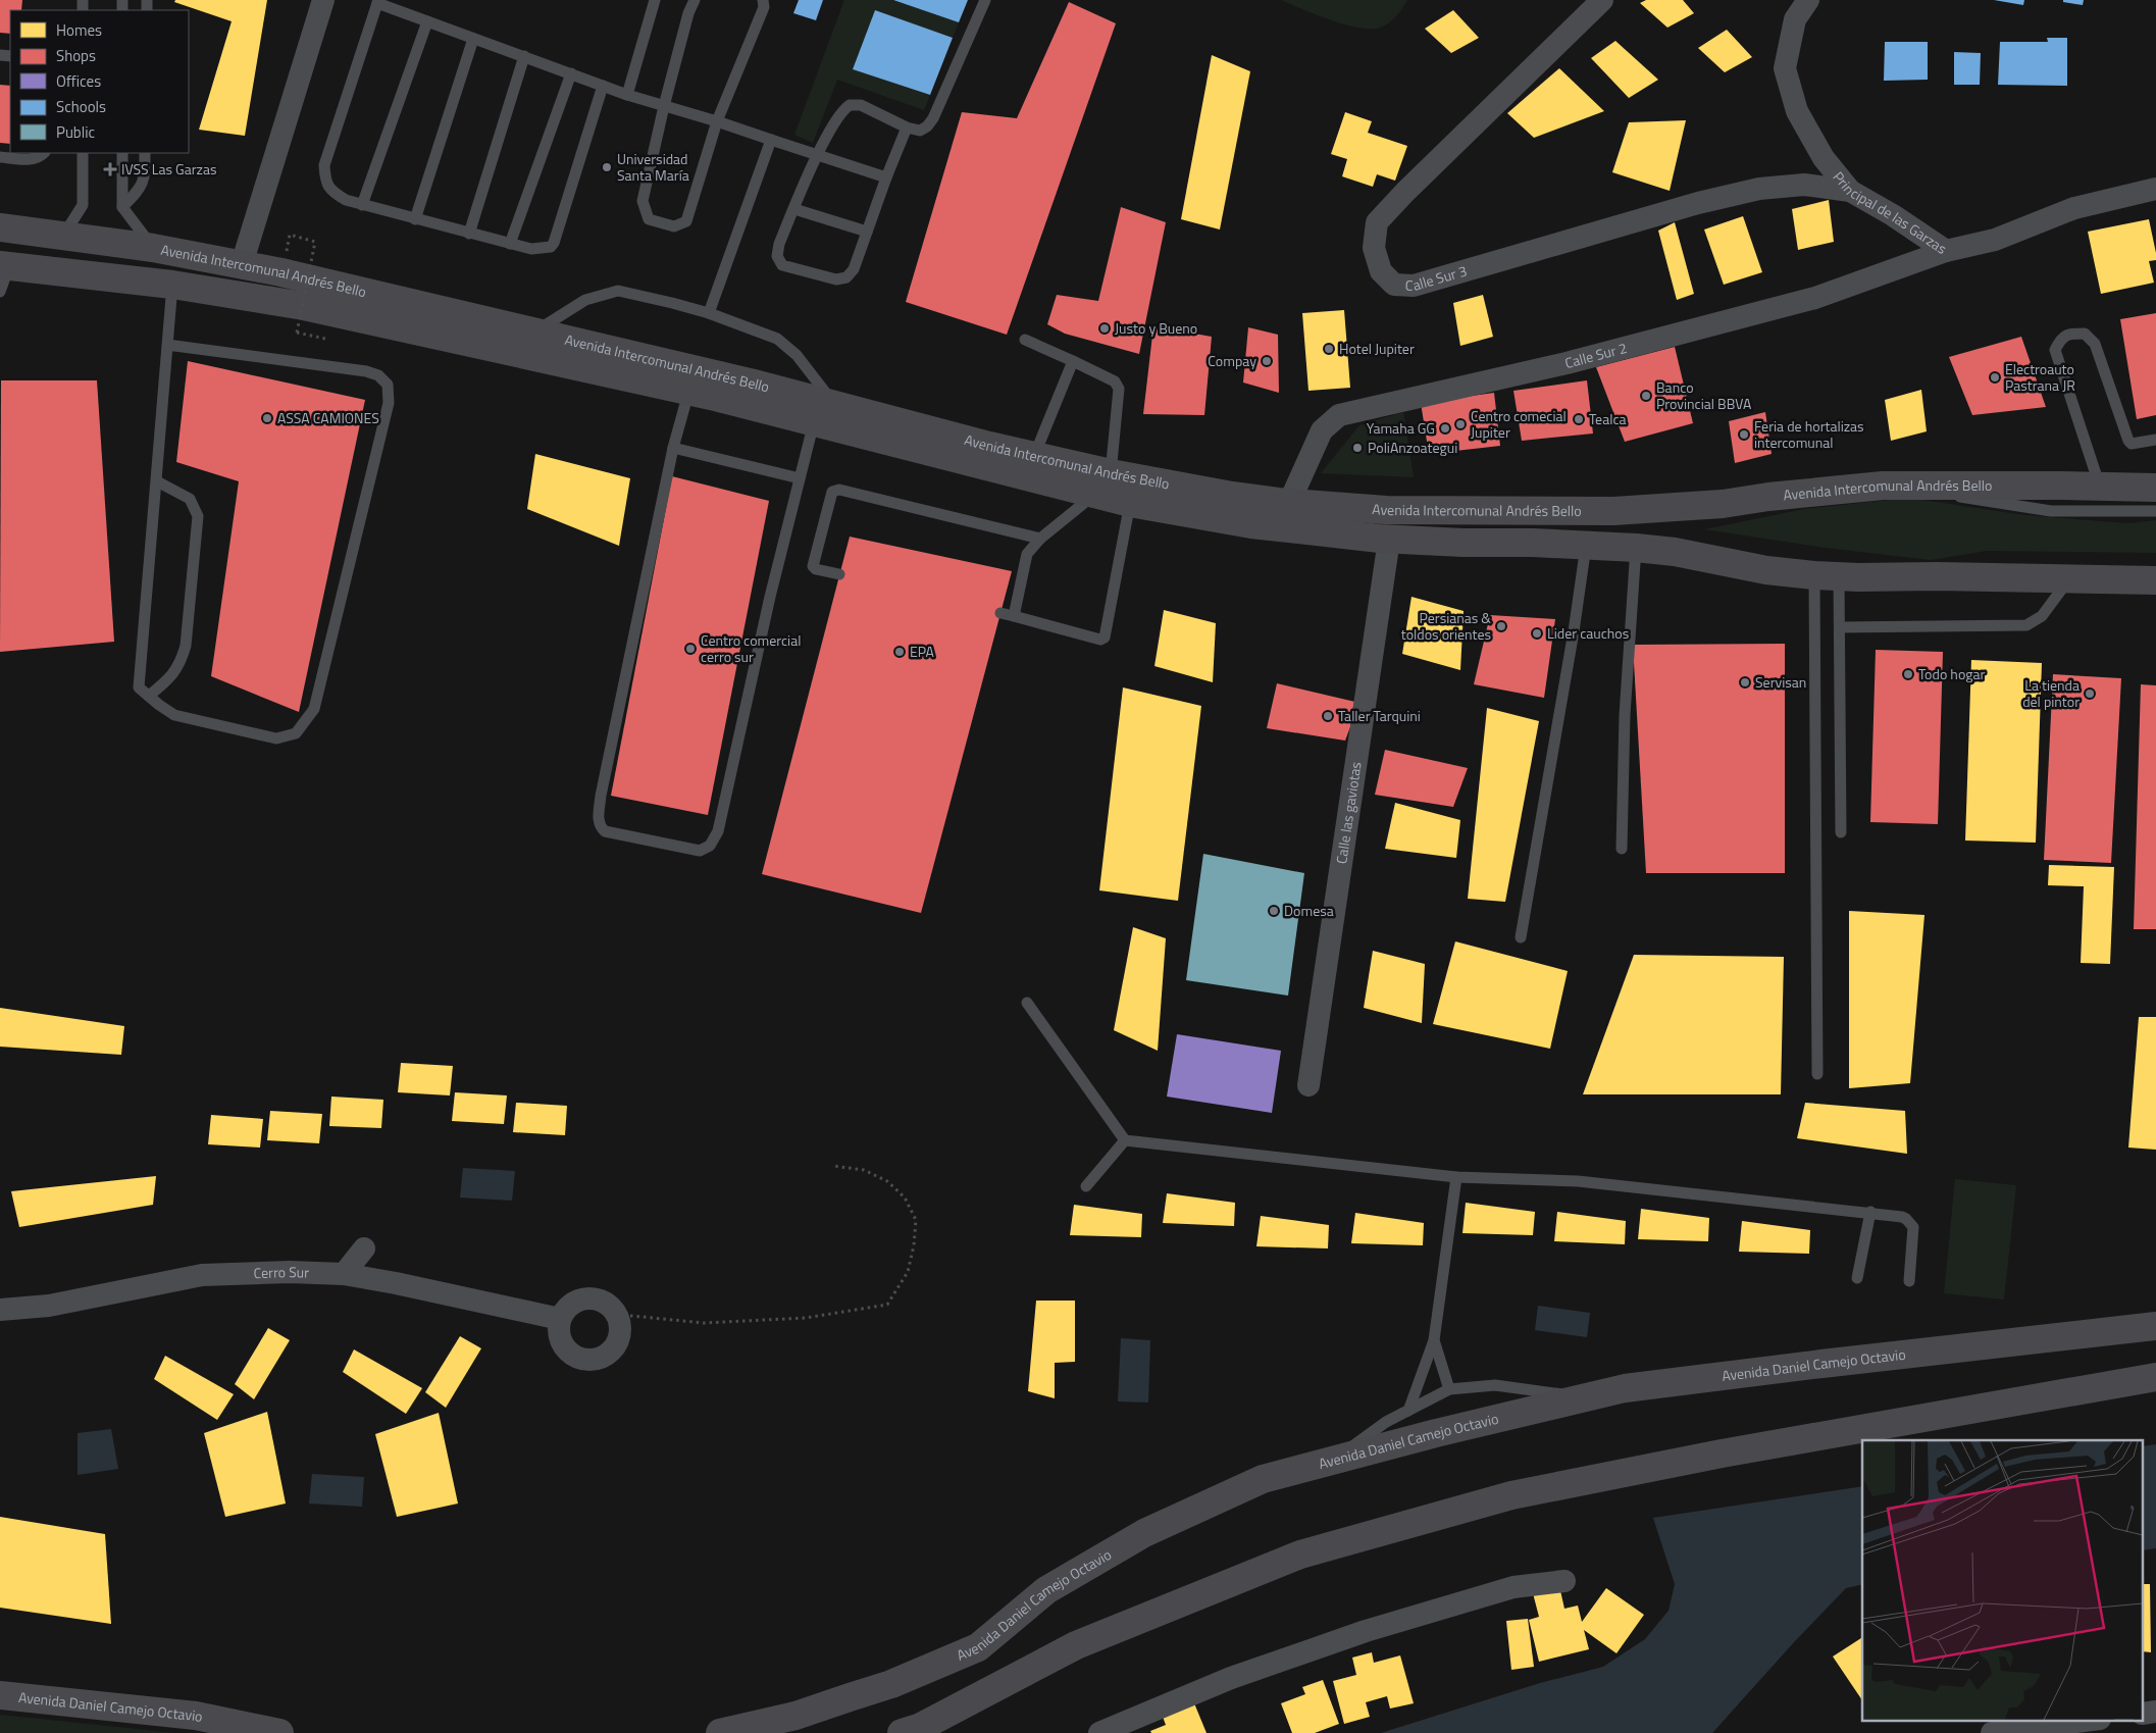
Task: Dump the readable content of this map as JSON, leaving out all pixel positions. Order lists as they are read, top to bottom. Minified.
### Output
{"streets":{"main road":["Avenida Intercomunal Andrés Bello","Avenida Daniel Camejo Octavio"],"street":["Principal de las Garzas","Calle Sur 3","Calle Sur 2","Calle las gaviotas","Cerro Sur"]},"crossings":[["Principal de las Garzas","Calle Sur 3"],["Principal de las Garzas","Calle Sur 2"],["Avenida Intercomunal Andrés Bello","Calle Sur 2"],["Avenida Intercomunal Andrés Bello","Calle las gaviotas"]],"places":{"other":["Universidad Santa María","Justo y Bueno","Hotel Jupiter","Compay","Electroauto Pastrana JR","Banco Provincial BBVA","ASSA CAMIONES","Tealca","Centro comecial Jupiter","Yamaha GG","Feria de hortalizas intercomunal","PoliAnzoategui","Persianas & toldos orientes","Lider cauchos","Centro comercial cerro sur","EPA","Todo hogar","Servisan","La tienda del pintor","Taller Tarquini","Domesa"],"health":["IVSS Las Garzas"]},"legend":["Homes","Shops","Offices","Schools","Public"]}
